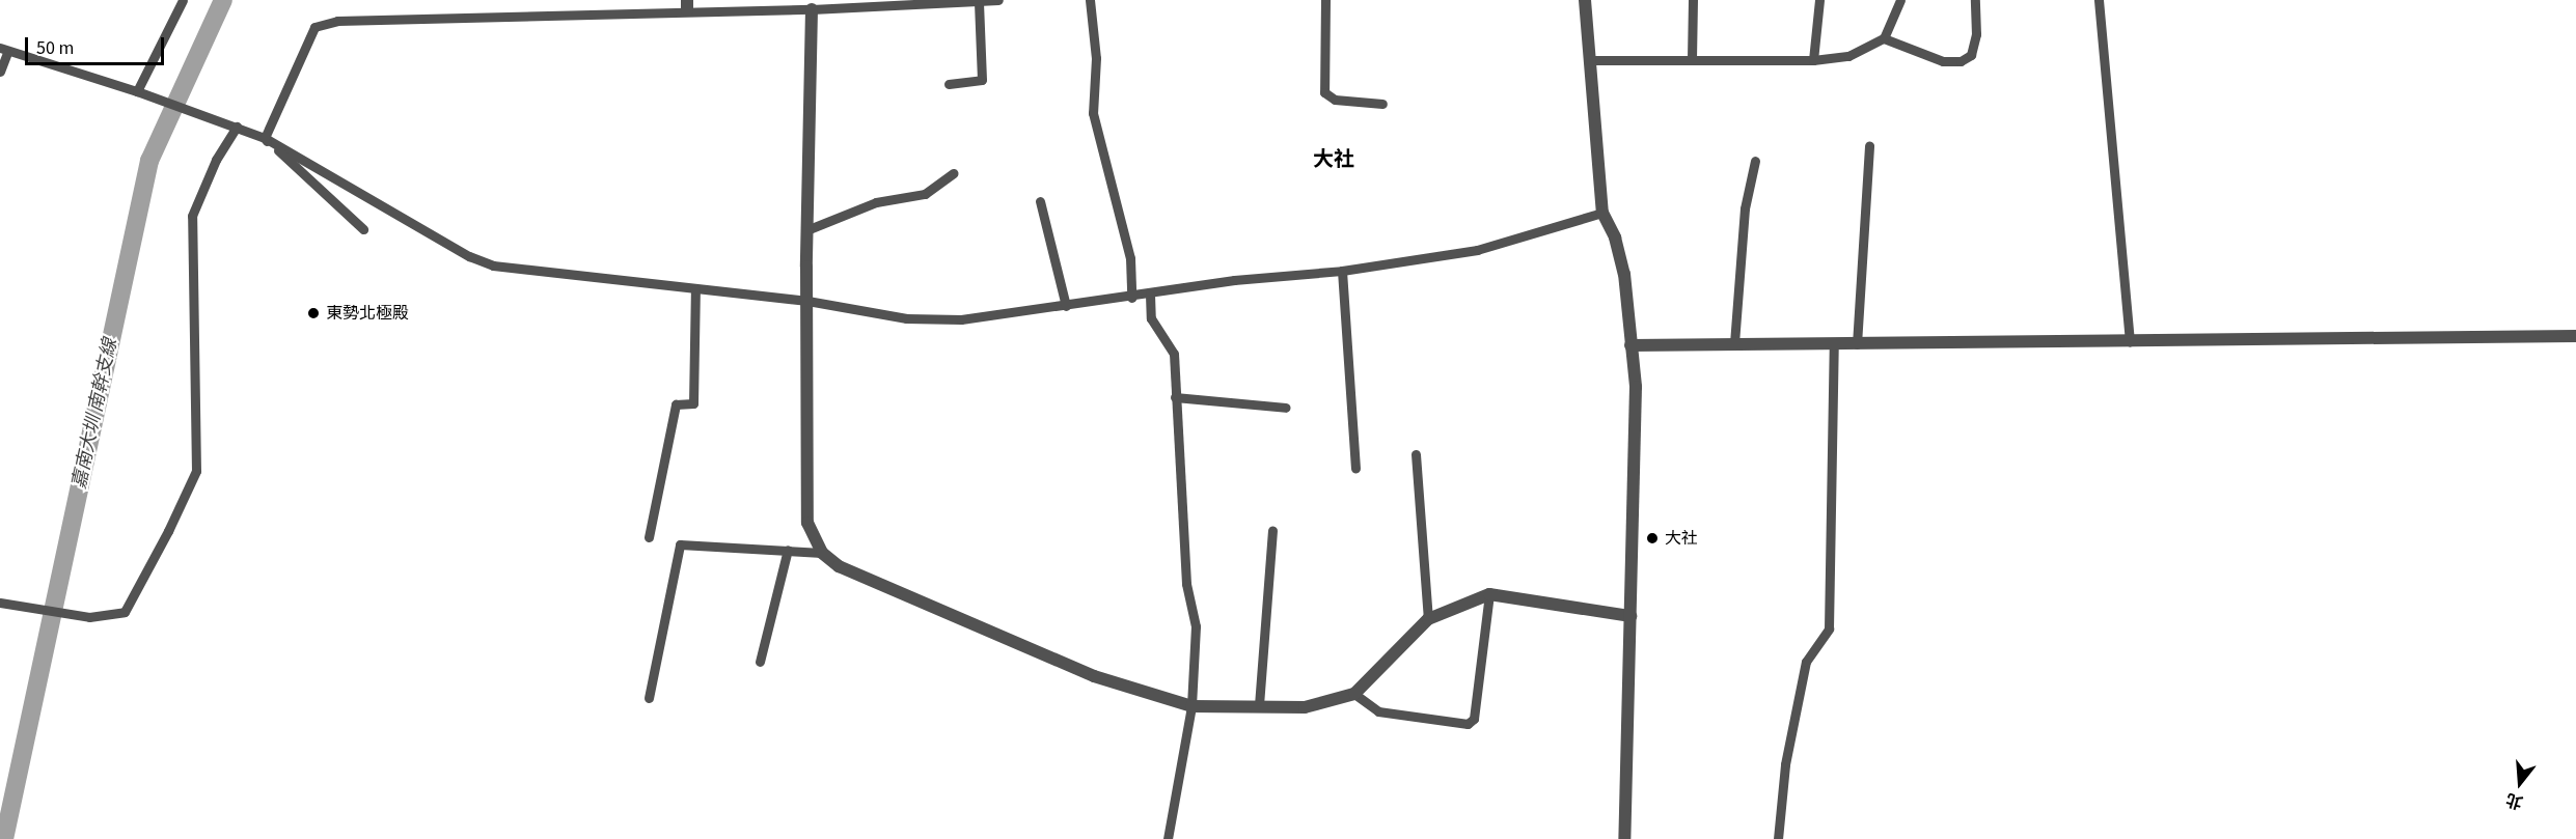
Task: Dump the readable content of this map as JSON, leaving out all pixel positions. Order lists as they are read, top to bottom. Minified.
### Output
{"districts":["大社"],"water":["嘉南大圳 南幹支線"],"places":["東勢北極殿","大社"],"scale_bar":"50 m","north":"bottom"}
